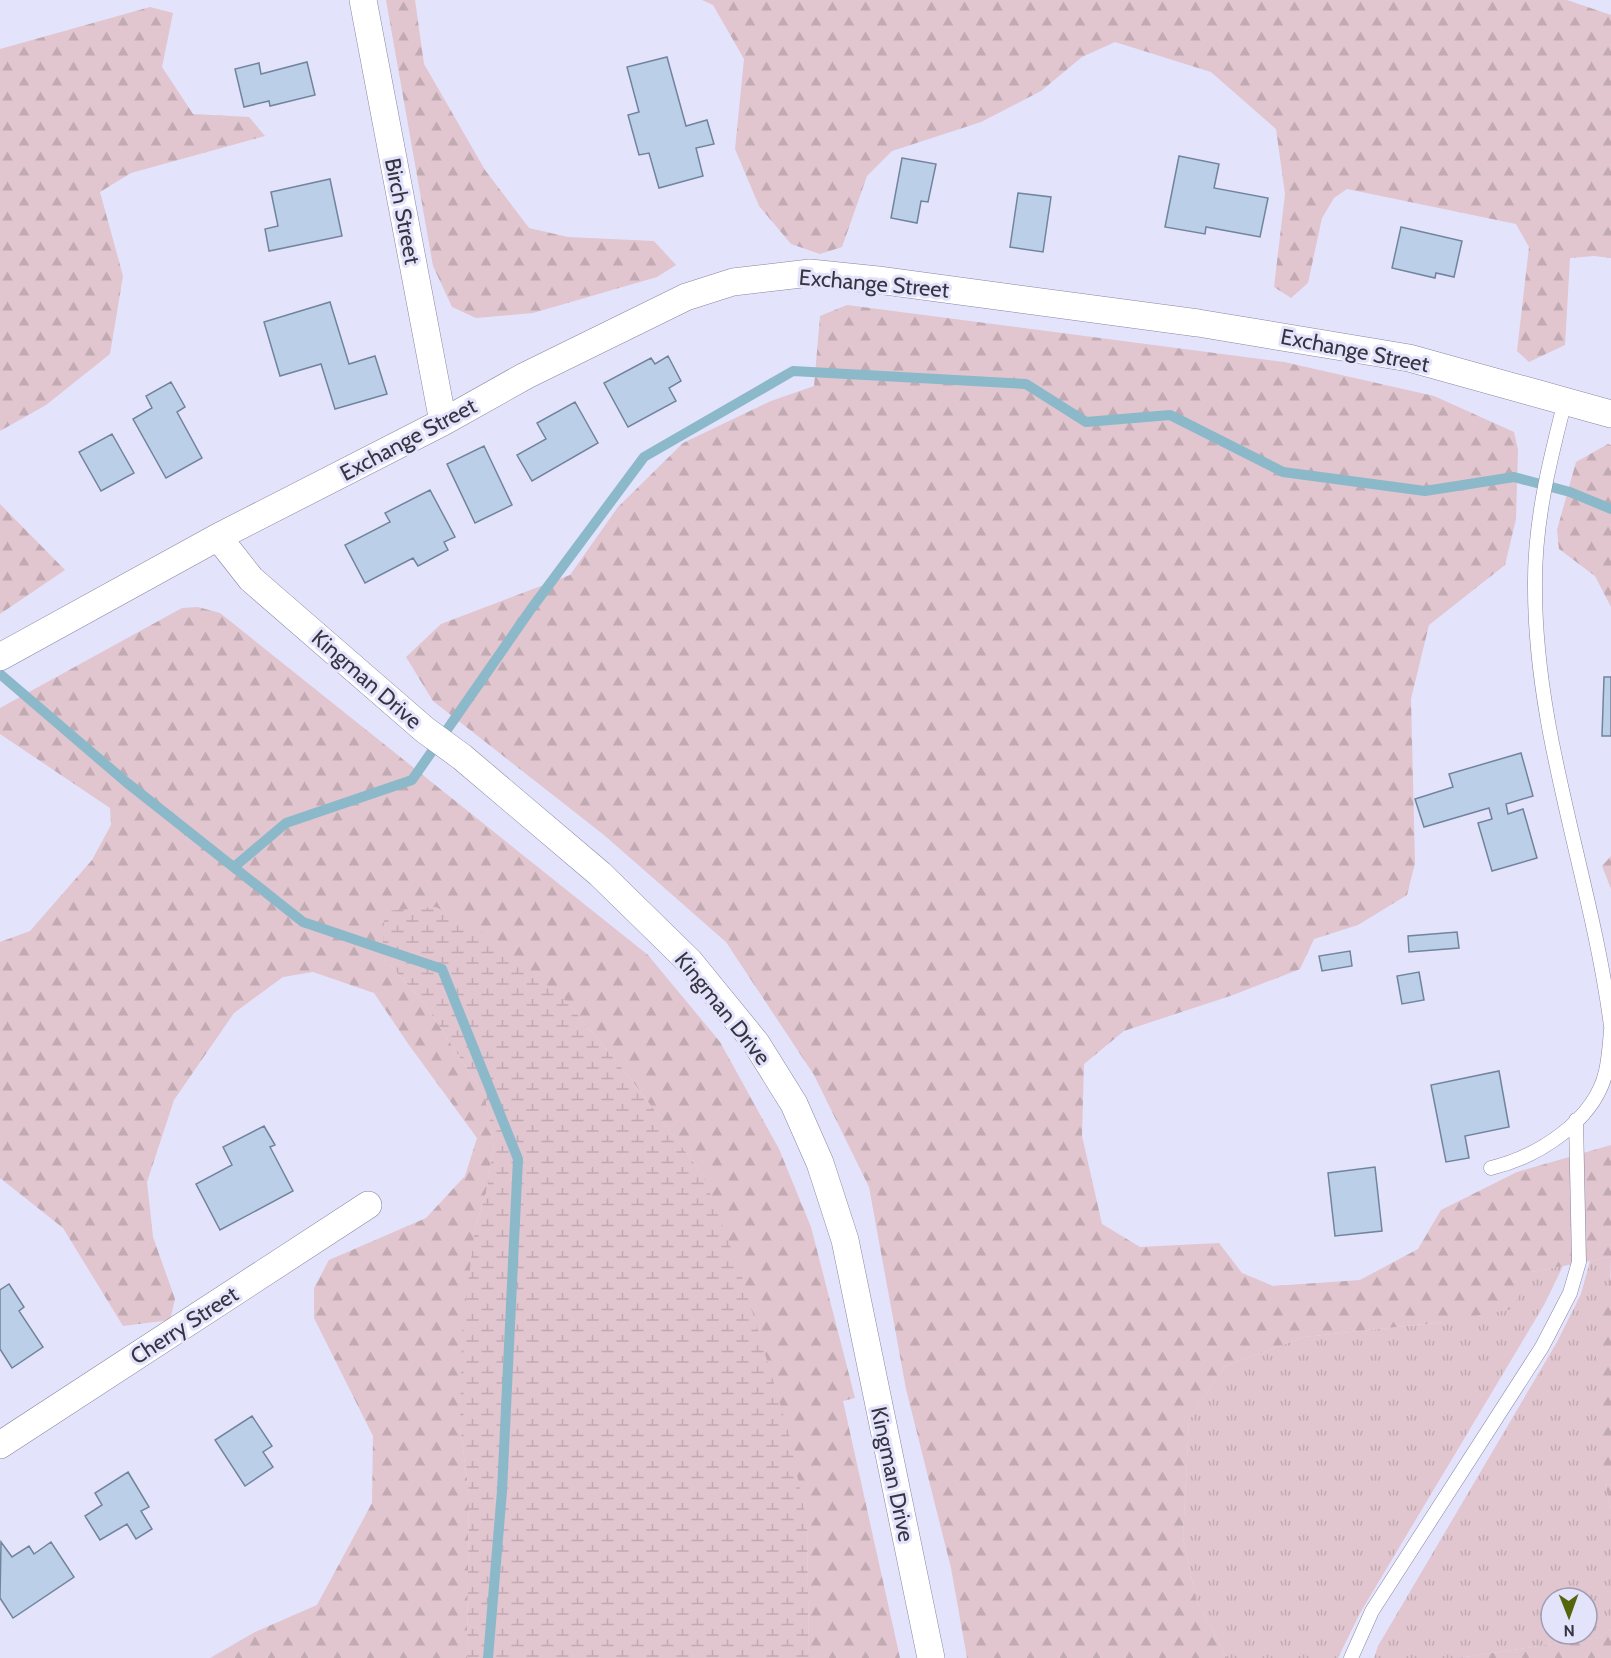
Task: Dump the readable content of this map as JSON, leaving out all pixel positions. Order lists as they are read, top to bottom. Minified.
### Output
{"streets":{"street":["Birch Street","Exchange Street","Kingman Drive","Cherry Street"]},"crossings":[["Birch Street","Exchange Street"],["Exchange Street","Kingman Drive"]],"north":"bottom"}
